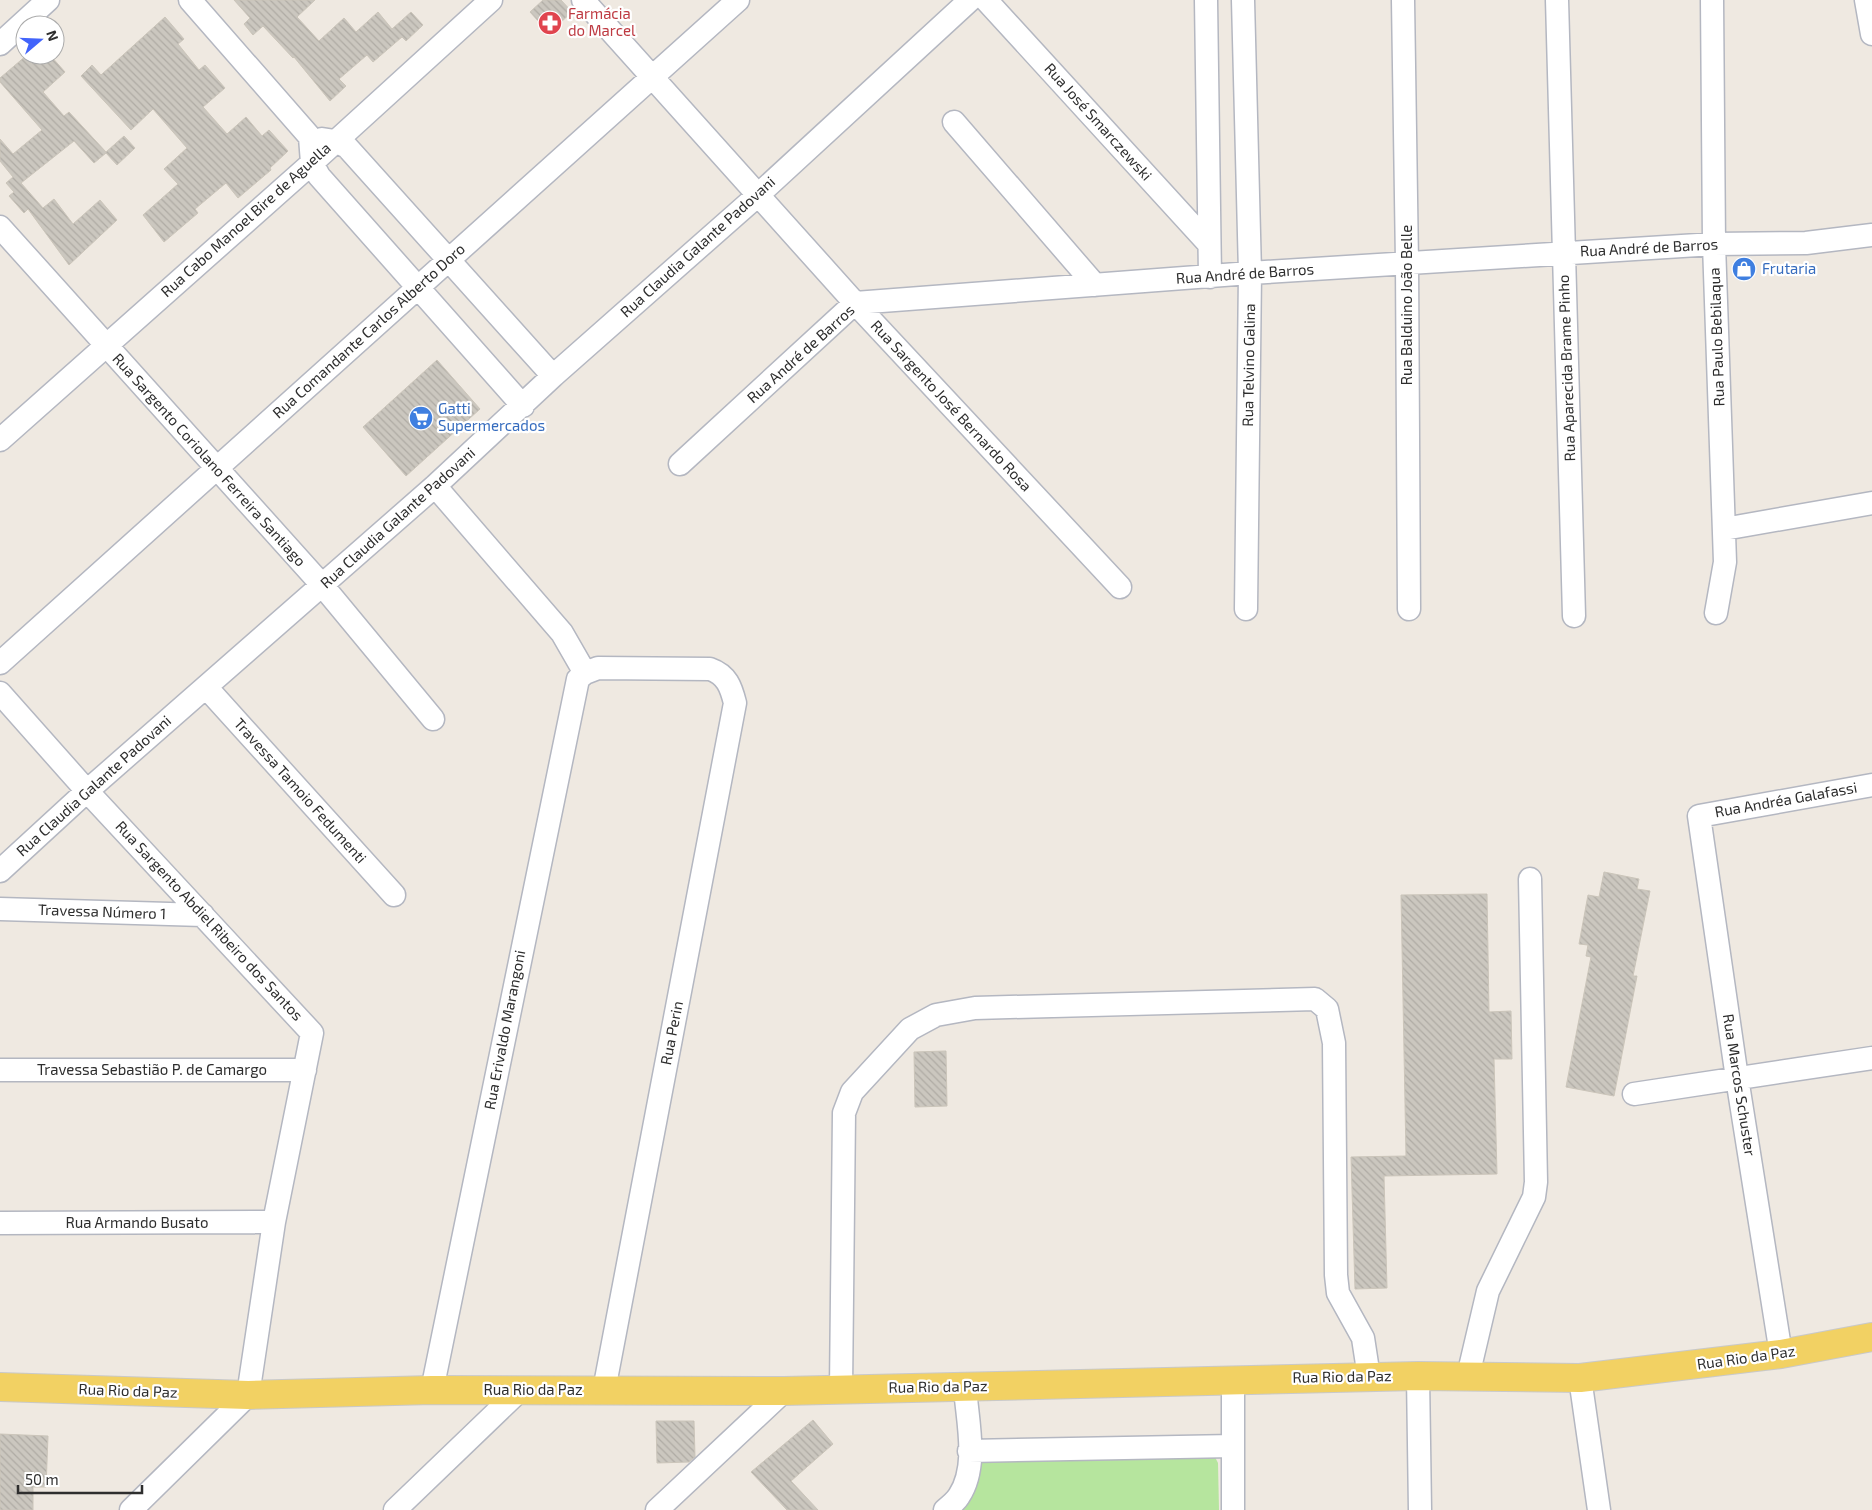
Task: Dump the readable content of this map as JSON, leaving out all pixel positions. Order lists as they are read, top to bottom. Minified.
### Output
{"streets":{"main road":["Rua Rio da Paz"],"street":["Rua José Smarczewski","Rua Cabo Manoel Bire de Aguella","Rua Claudia Galante Padovani","Rua André de Barros","Rua Balduino João Belle","Rua Comandante Carlos Alberto Doro","Rua Paulo Bebilaqua","Rua Telvino Galina","Rua Aparecida Brame Pinho","Rua Sargento José Bernardo Rosa","Rua Sargento Coriolano Ferreira Santiago","Travessa Tamoio Fedumenti","Rua Andréa Galafassi","Travessa Número 1","Rua Sargento Abdiel Ribeiro dos Santos","Rua Erivaldo Marangoni","Rua Perin","Travessa Sebastião P. de Camargo","Rua Marcos Schuster","Rua Armando Busato"]},"crossings":[["Rua Cabo Manoel Bire de Aguella","Rua Sargento Coriolano Ferreira Santiago"],["Rua Claudia Galante Padovani","Rua Sargento José Bernardo Rosa"],["Rua Claudia Galante Padovani","Rua Sargento Coriolano Ferreira Santiago"],["Rua Claudia Galante Padovani","Travessa Tamoio Fedumenti"],["Rua Claudia Galante Padovani","Rua Sargento Abdiel Ribeiro dos Santos"],["Rua André de Barros","Rua Balduino João Belle"],["Rua André de Barros","Rua Paulo Bebilaqua"],["Rua André de Barros","Rua Telvino Galina"],["Rua André de Barros","Rua Aparecida Brame Pinho"],["Rua André de Barros","Rua Sargento José Bernardo Rosa"],["Rua Comandante Carlos Alberto Doro","Rua Sargento José Bernardo Rosa"],["Rua Comandante Carlos Alberto Doro","Rua Sargento Coriolano Ferreira Santiago"],["Rua Andréa Galafassi","Rua Marcos Schuster"],["Travessa Número 1","Rua Sargento Abdiel Ribeiro dos Santos"],["Rua Sargento Abdiel Ribeiro dos Santos","Travessa Sebastião P. de Camargo"],["Rua Sargento Abdiel Ribeiro dos Santos","Rua Armando Busato"],["Rua Sargento Abdiel Ribeiro dos Santos","Rua Rio da Paz"],["Rua Erivaldo Marangoni","Rua Perin"],["Rua Erivaldo Marangoni","Rua Rio da Paz"],["Rua Perin","Rua Rio da Paz"],["Rua Marcos Schuster","Rua Rio da Paz"]],"places":{"pharmacy":["Farmácia do Marcel"],"shop":["Frutaria"],"supermarket":["Gatti Supermercados"]},"scale_bar":"50 m","north":"right"}
